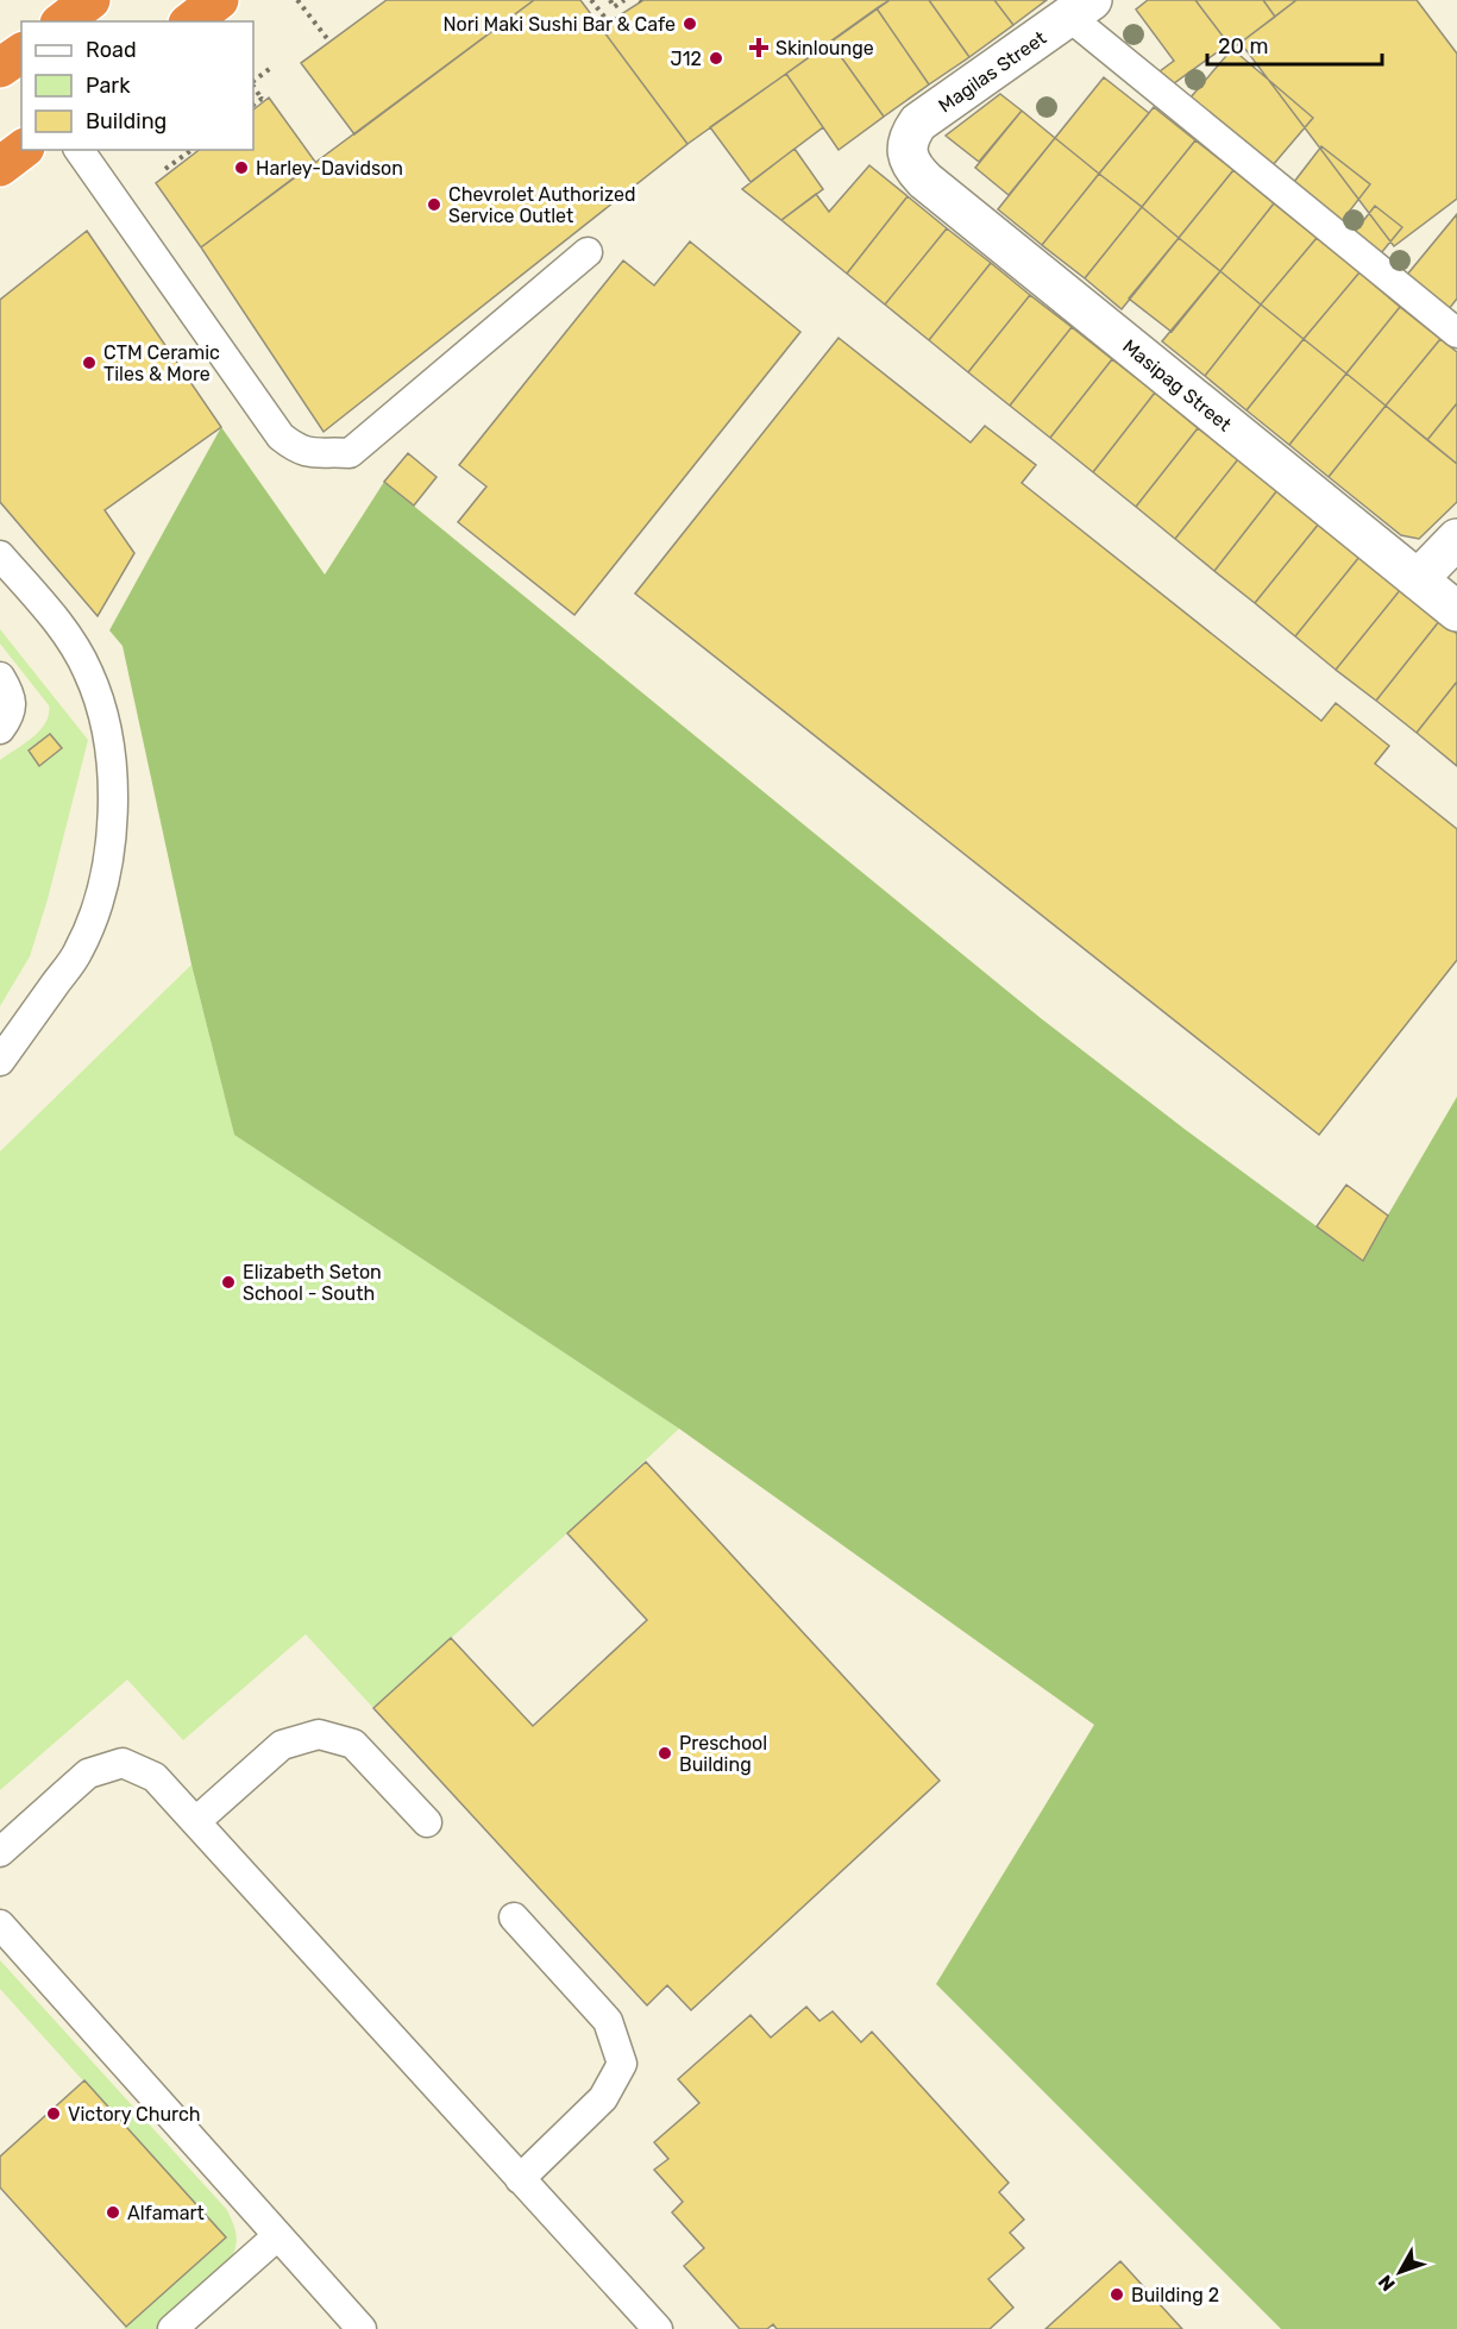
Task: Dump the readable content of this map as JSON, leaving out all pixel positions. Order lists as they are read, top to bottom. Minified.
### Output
{"streets":{"street":["Magilas Street","Masipag Street"]},"crossings":[["Magilas Street","Masipag Street"]],"places":{"other":["Nori Maki Sushi Bar & Cafe","J12","Harley-Davidson","Chevrolet Authorized Service Outlet","CTM Ceramic Tiles & More","Elizabeth Seton School - South","Preschool Building","Victory Church","Alfamart","Building 2"],"health":["Skinlounge"]},"legend":["Road","Park","Building"],"scale_bar":"20 m","north":"bottom left"}
